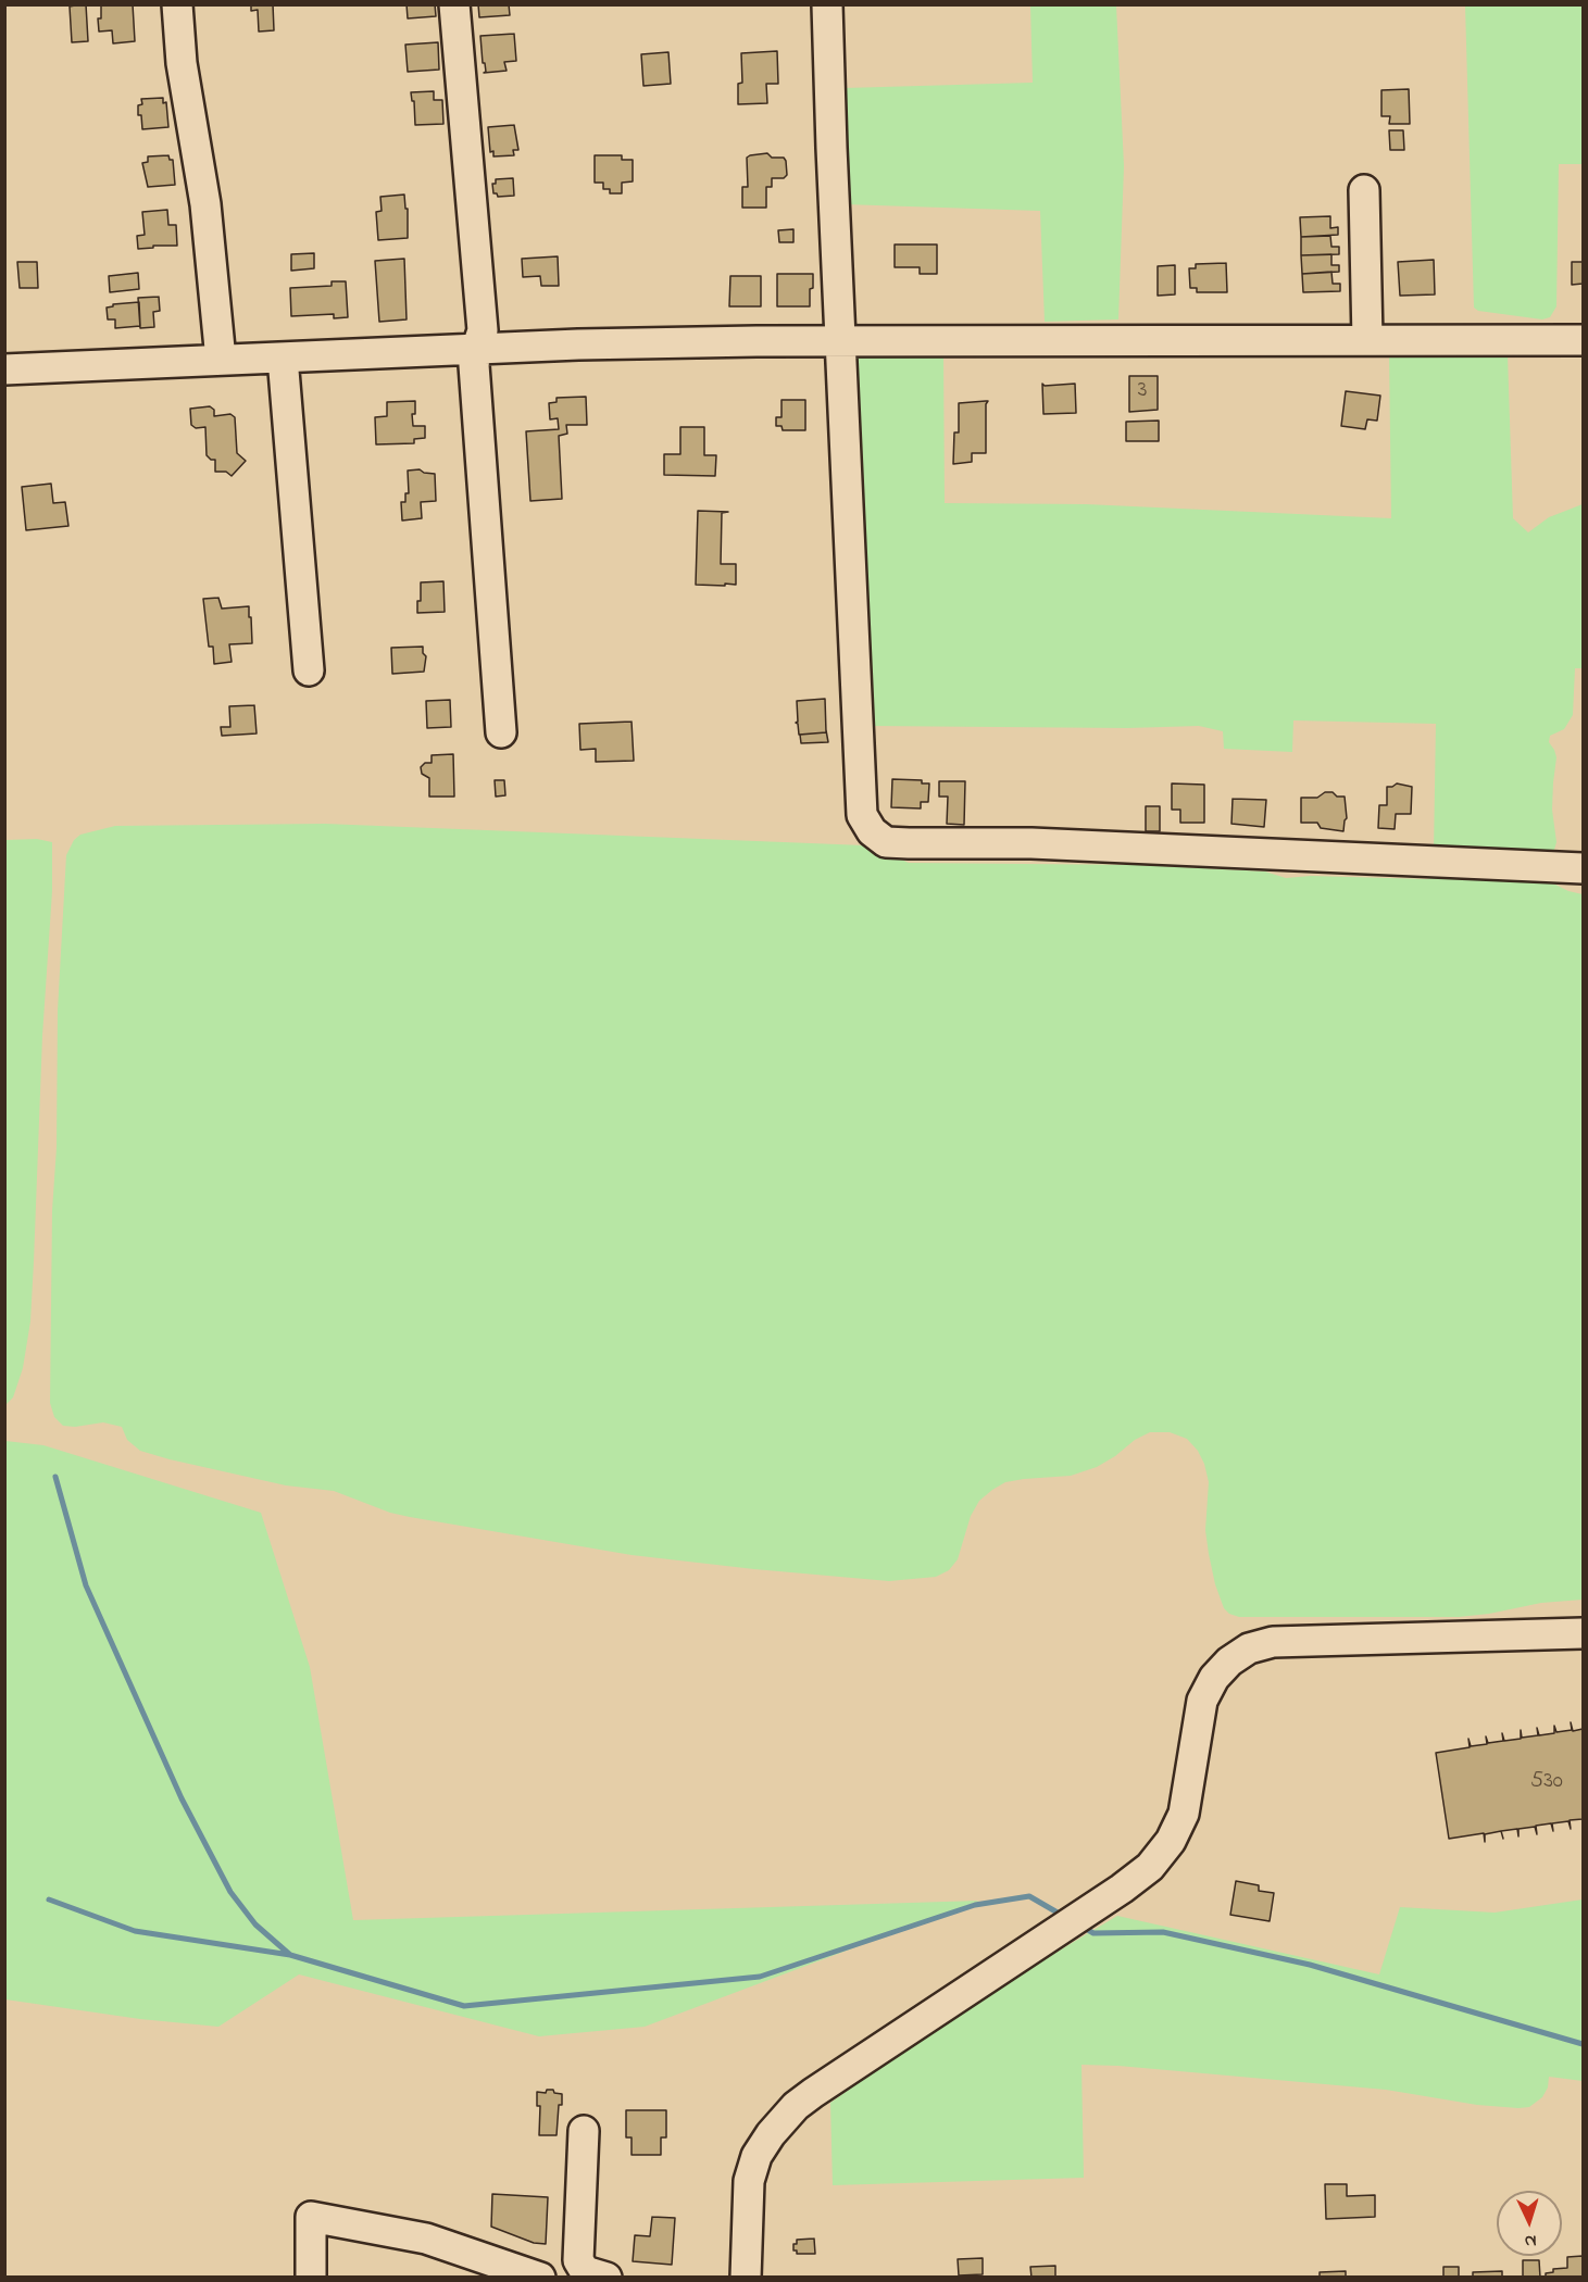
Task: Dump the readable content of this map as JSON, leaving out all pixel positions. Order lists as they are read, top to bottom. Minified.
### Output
{"house_numbers":["3","530"],"north":"bottom"}
